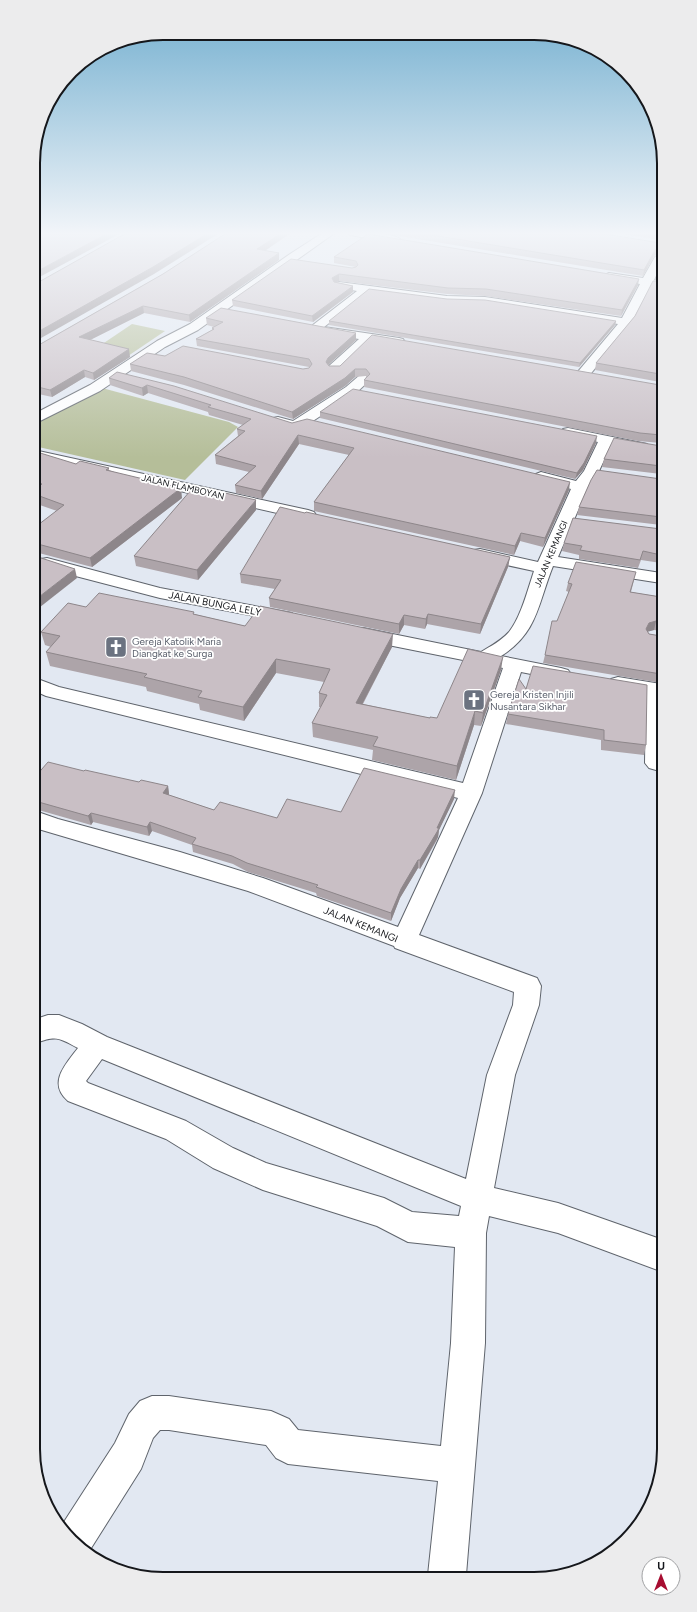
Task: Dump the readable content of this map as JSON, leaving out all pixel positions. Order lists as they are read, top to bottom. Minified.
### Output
{"streets":{"street":["JALAN FLAMBOYAN","JALAN KEMANGI","JALAN BUNGA LELY"]},"places":{"church":["Gereja Katolik Maria Diangkat ke Surga","Gereja Kristen Injili Nusantara Sikhar"]},"north":"top"}
